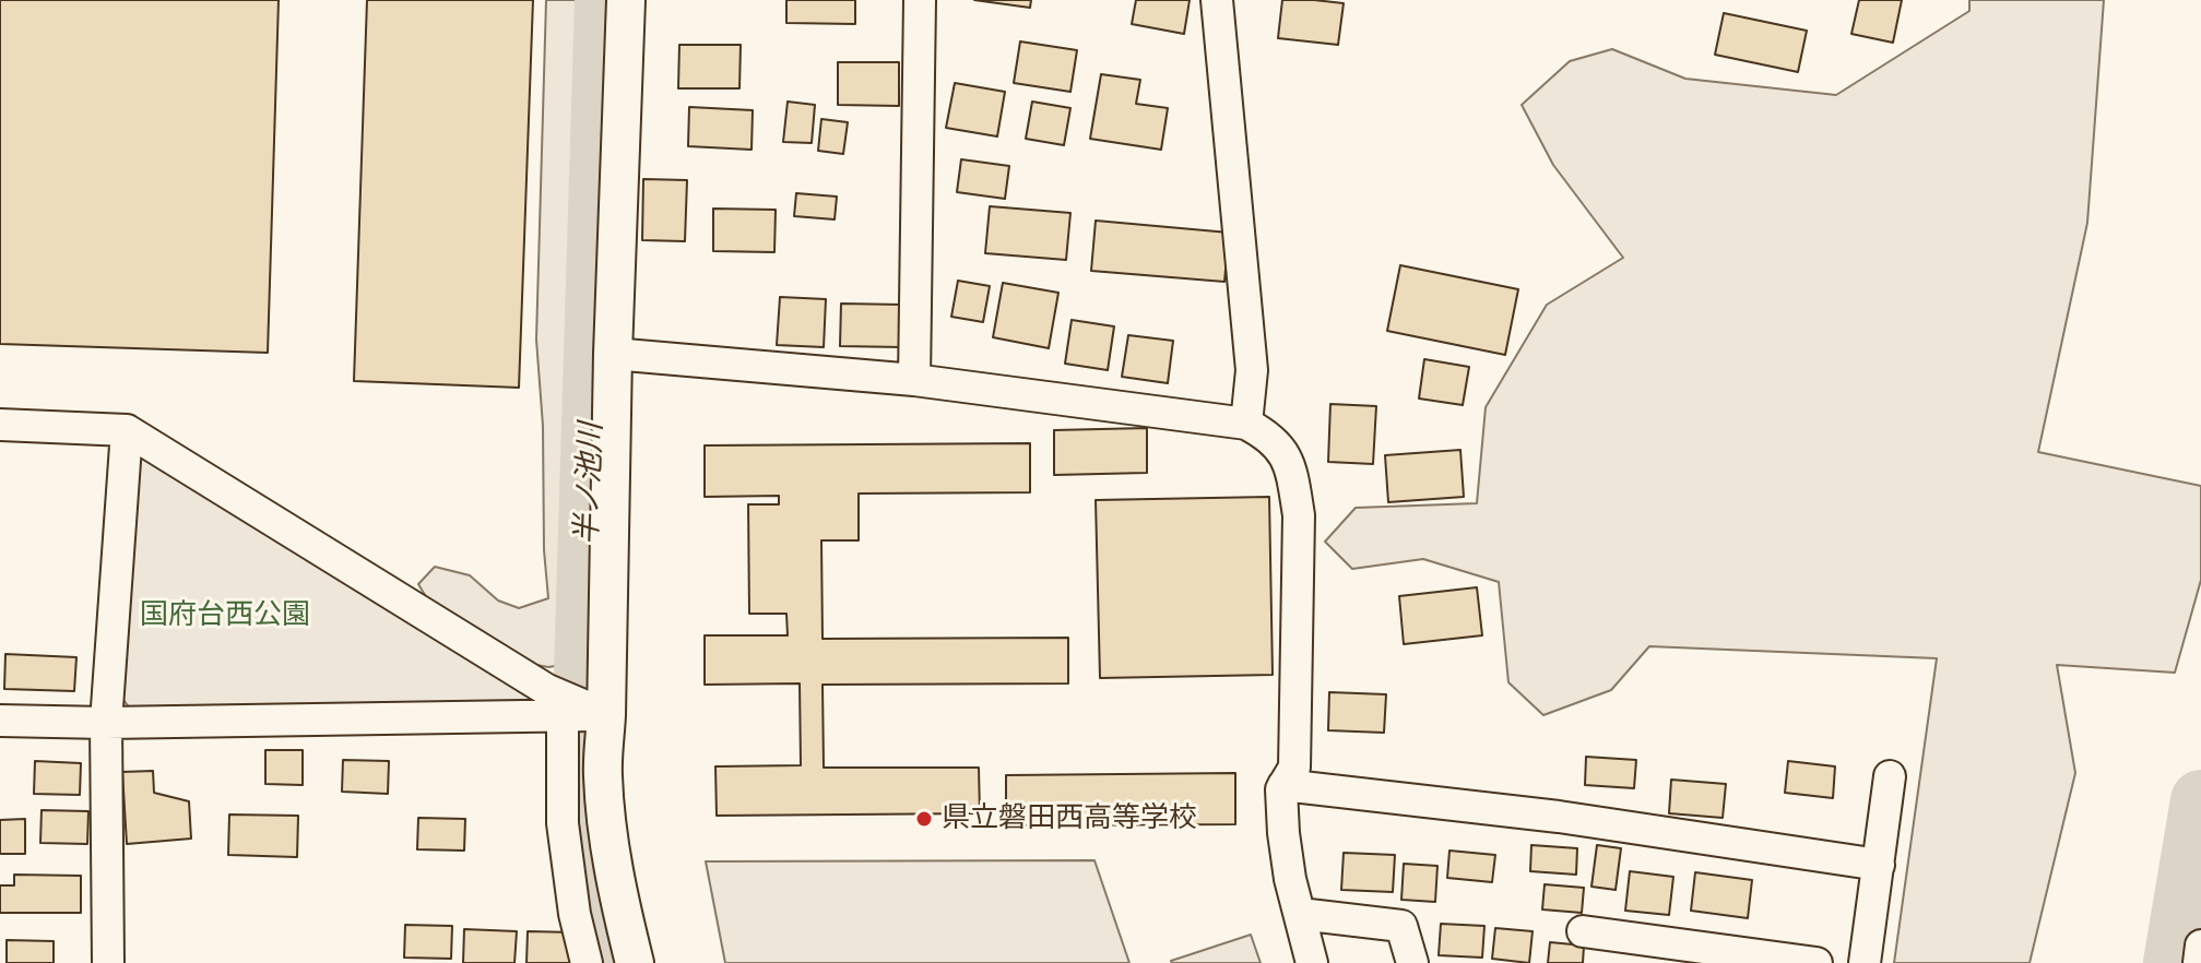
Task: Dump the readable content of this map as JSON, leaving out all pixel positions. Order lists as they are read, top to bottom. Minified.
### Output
{"water":["半ノ池川"],"parks":["国府台西公園"],"places":["県立磐田西高等学校"]}
